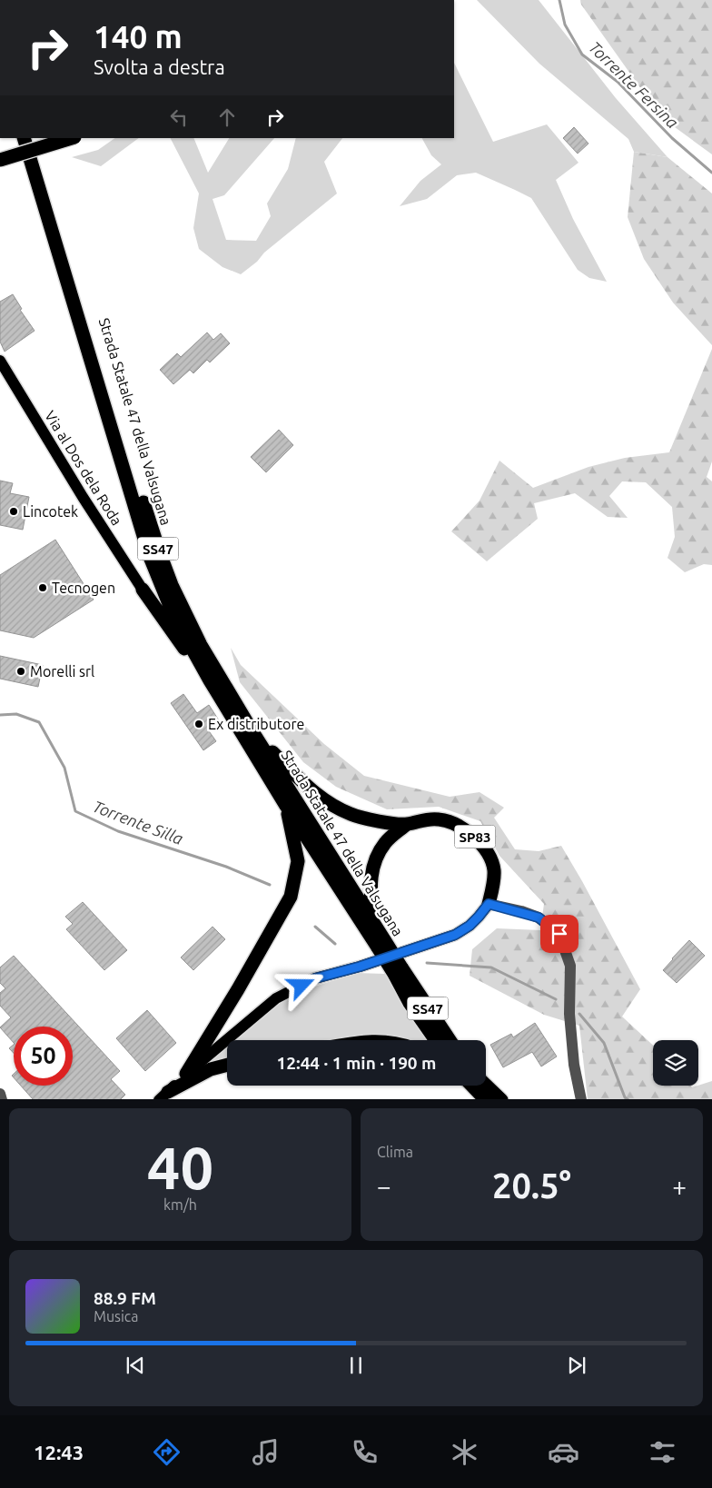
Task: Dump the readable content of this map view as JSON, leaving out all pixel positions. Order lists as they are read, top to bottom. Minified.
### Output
{"streets":{"highway":["Strada Statale 47 della Valsugana","SS47","SP83"],"main road":["Via al Dos dela Roda"]},"crossings":[["Strada Statale 47 della Valsugana","SP83"]],"water":["Torrente Fersina","Torrente Silla"],"places":["Lincotek","Tecnogen","Morelli srl","Ex distributore"],"page":{"turn":["140 m","Svolta a destra"],"limit":"50","trip":"12:44 · 1 min · 190 m","tile":[["40","km/h"],"Clima"],"heat":["−","20.5°","+"],"song":["88.9 FM","Musica"],"tabs":"12:43"}}
